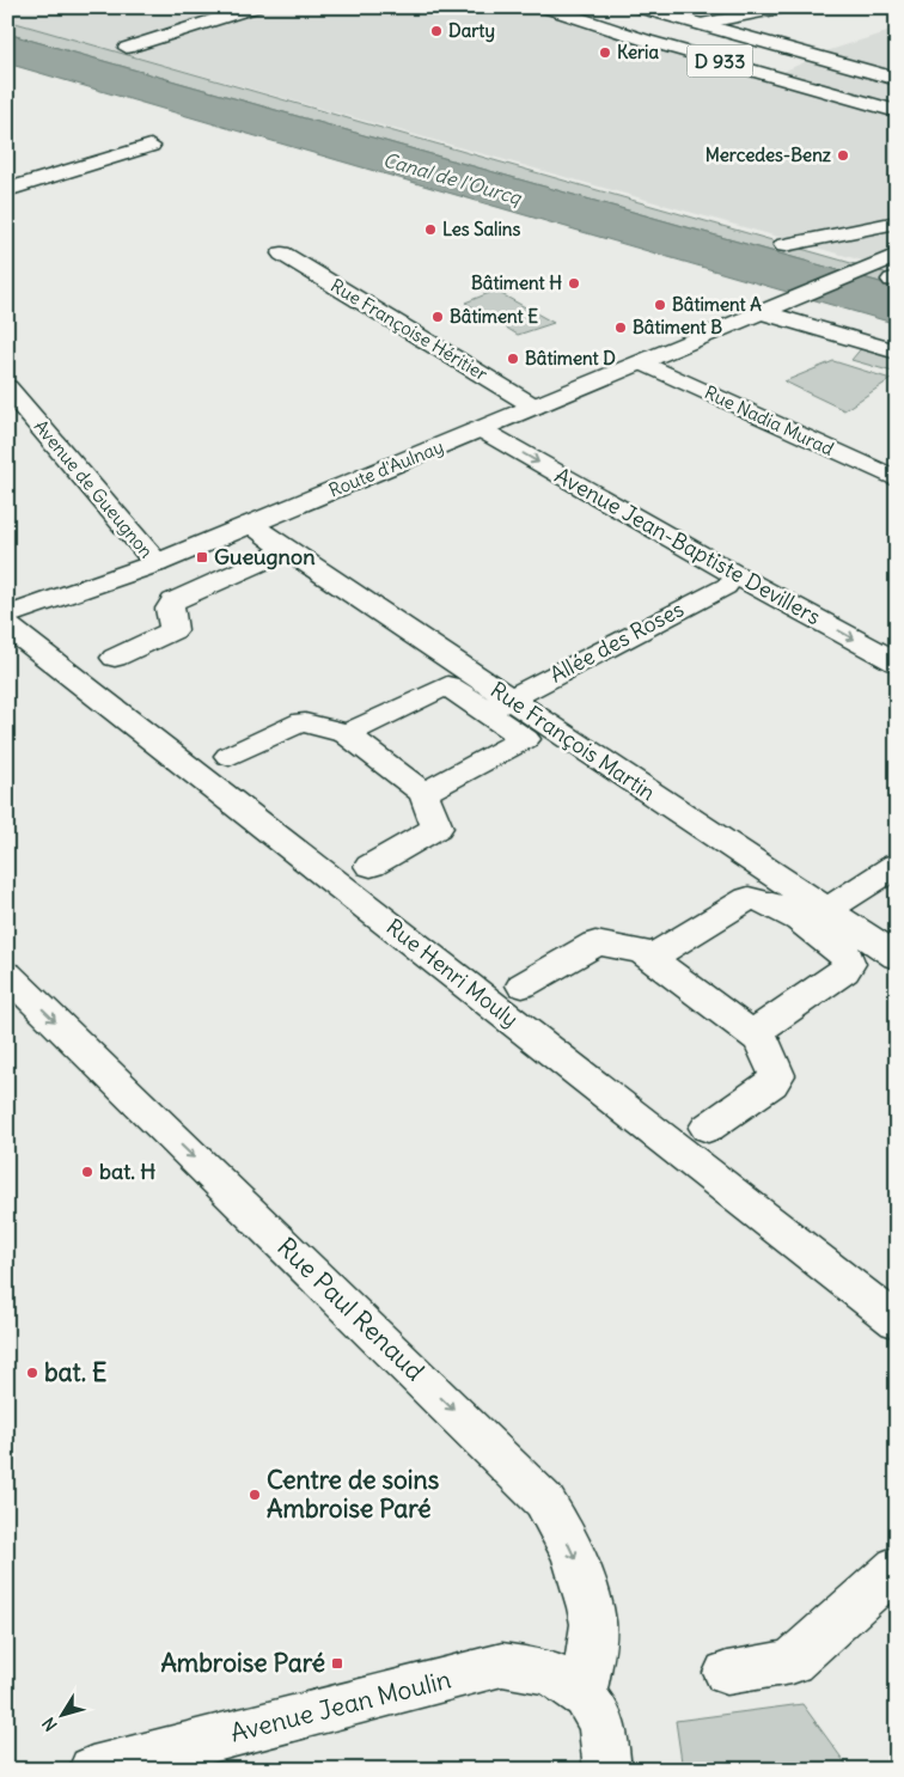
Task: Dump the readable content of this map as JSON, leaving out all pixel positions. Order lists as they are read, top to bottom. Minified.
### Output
{"streets":{"street":["D 933","Rue Françoise Héritier","Rue Nadia Murad","Route d'Aulnay","Avenue de Gueugnon","Avenue Jean-Baptiste Devillers","Allée des Roses","Rue François Martin","Rue Henri Mouly","Rue Paul Renaud","Avenue Jean Moulin"]},"crossings":[["Rue Françoise Héritier","Route d'Aulnay"],["Rue Nadia Murad","Route d'Aulnay"],["Route d'Aulnay","Avenue de Gueugnon"],["Route d'Aulnay","Avenue Jean-Baptiste Devillers"],["Route d'Aulnay","Rue François Martin"],["Allée des Roses","Rue François Martin"],["Rue Paul Renaud","Avenue Jean Moulin"]],"one_way":["Avenue Jean-Baptiste Devillers","Rue Paul Renaud"],"water":["Canal de l'Ourcq"],"places":{"other":["Darty","Keria","Mercedes-Benz","Les Salins","Bâtiment H","Bâtiment A","Bâtiment E","Bâtiment B","Bâtiment D","bat. H","bat. E","Centre de soins Ambroise Paré"],"transit":["Gueugnon","Ambroise Paré"]},"north":"bottom left"}
